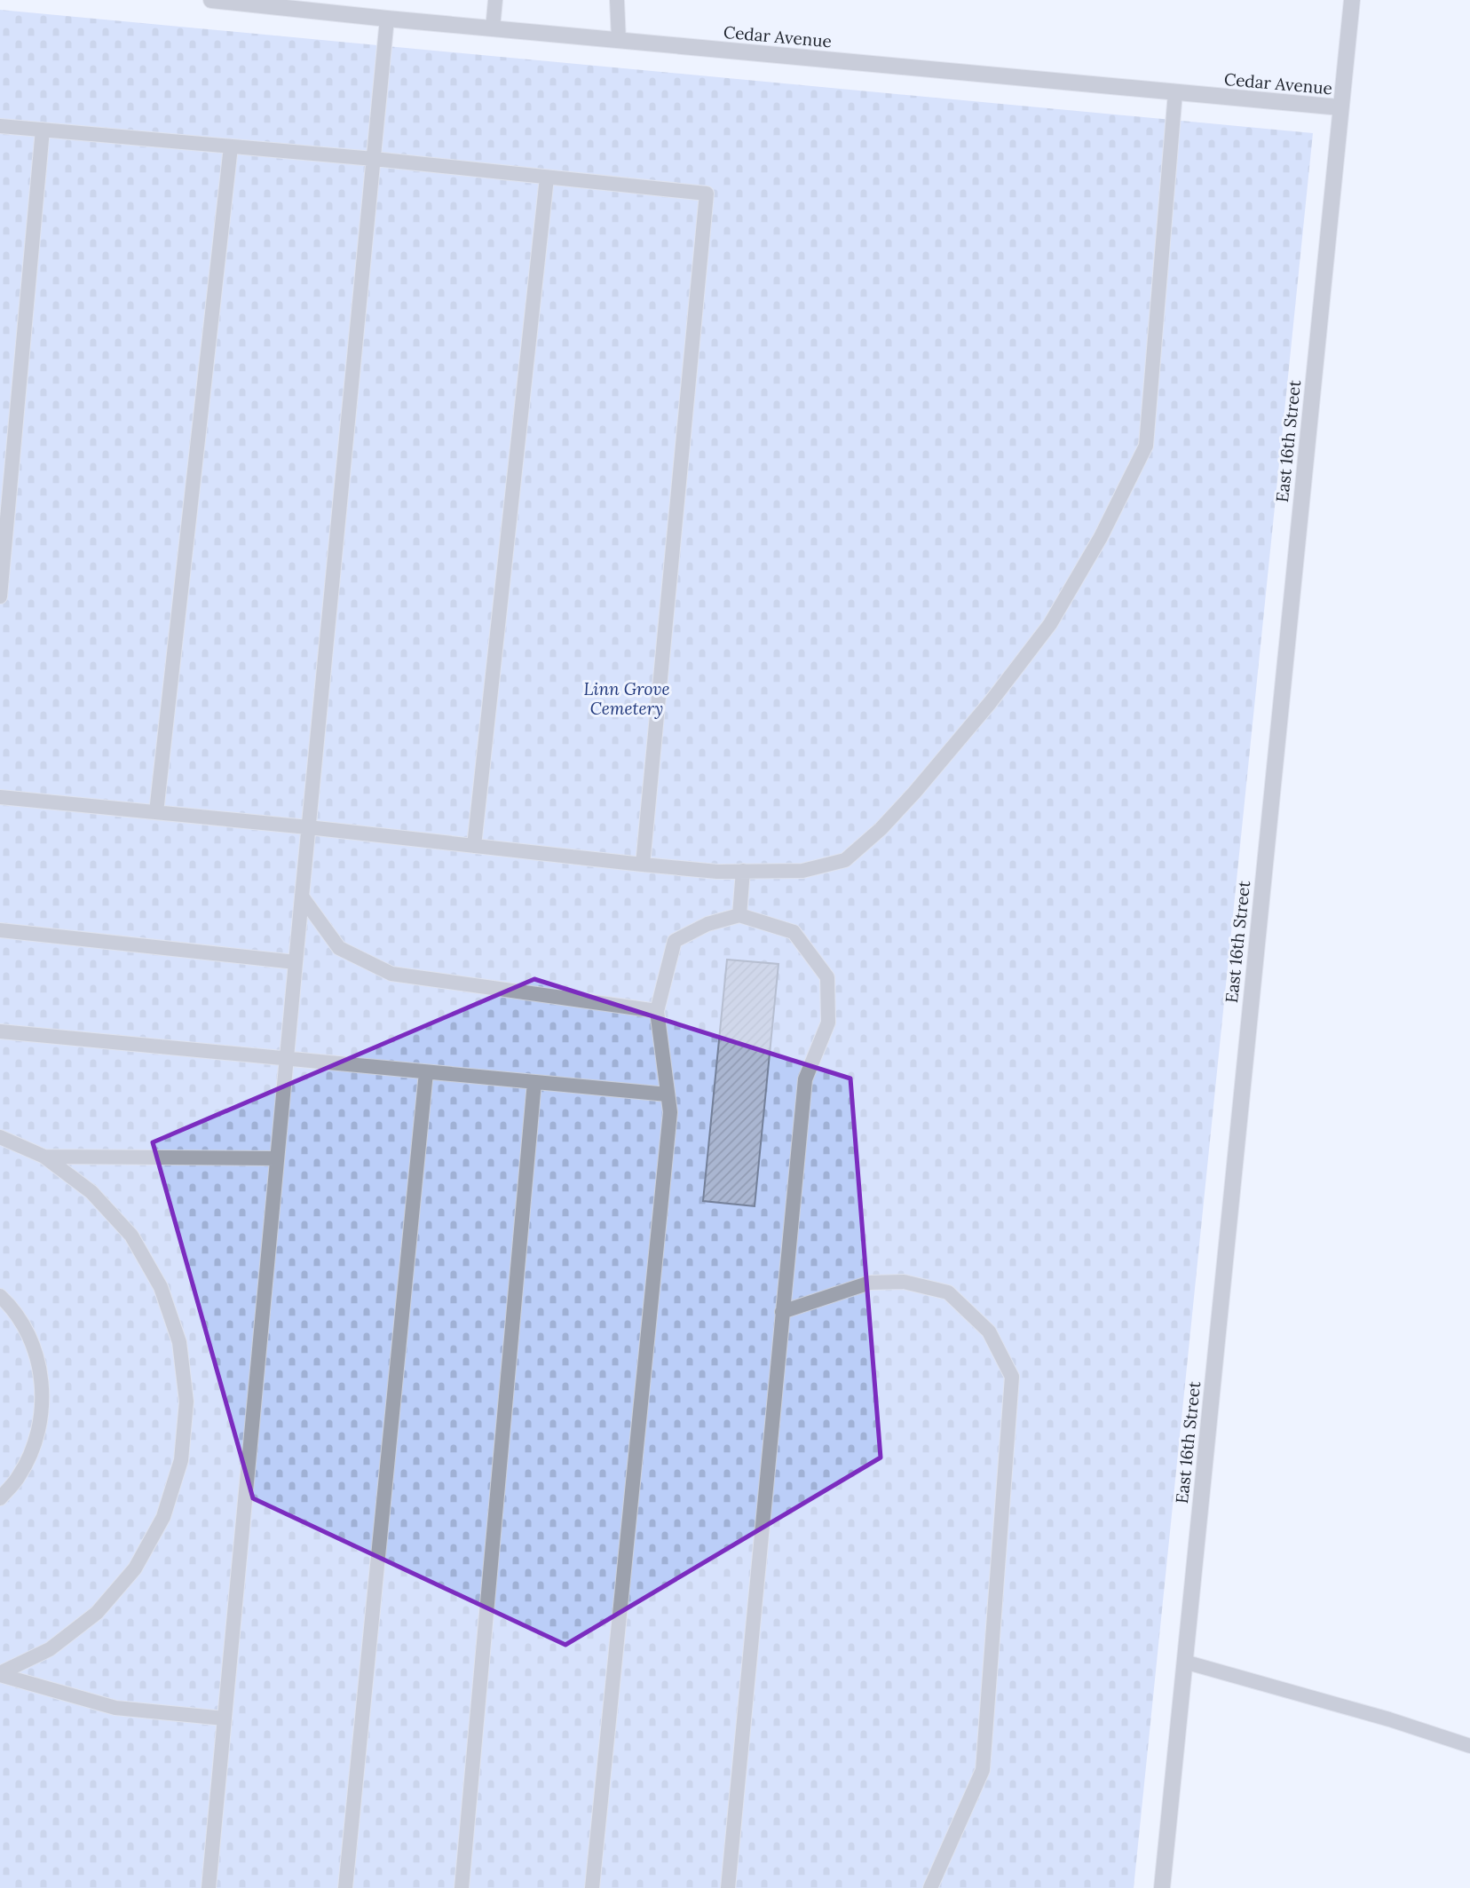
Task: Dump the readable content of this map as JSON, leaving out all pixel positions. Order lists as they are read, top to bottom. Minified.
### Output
{"streets":{"street":["Cedar Avenue","East 16th Street"]},"crossings":[["Cedar Avenue","East 16th Street"]],"parks":["Linn Grove Cemetery"]}
